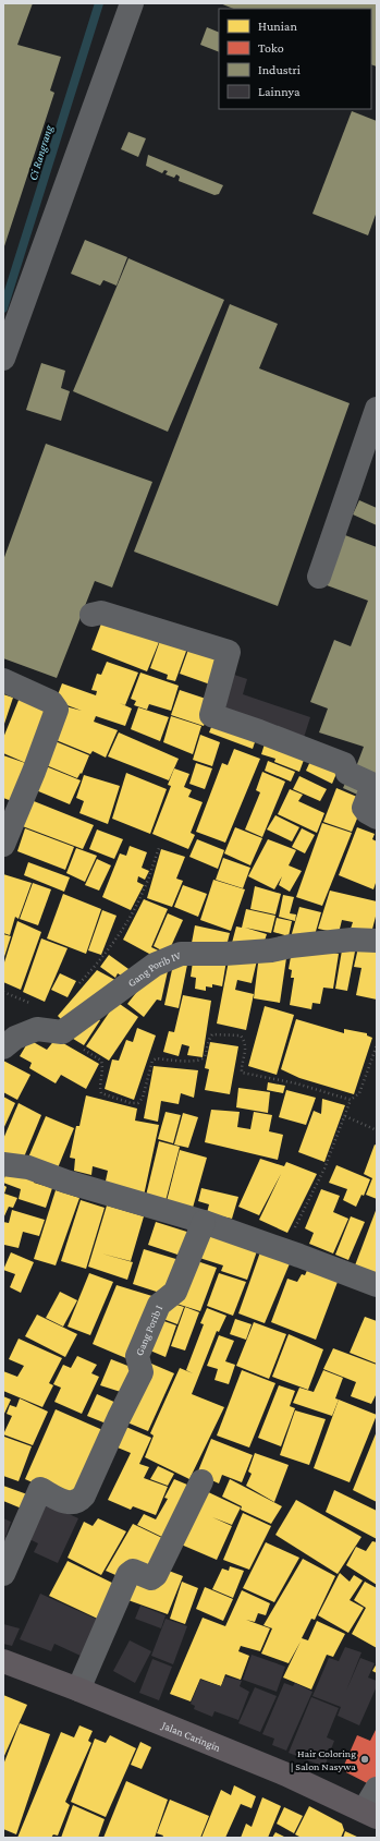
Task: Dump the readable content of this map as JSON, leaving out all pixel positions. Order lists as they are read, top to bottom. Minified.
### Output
{"streets":{"main road":["Jalan Caringin"],"street":["Gang Porib IV","Gang Porib I"]},"water":["Ci Rangrang"],"places":["Hair Coloring | Salon Nasywa"],"legend":["Hunian","Toko","Industri","Lainnya"]}
